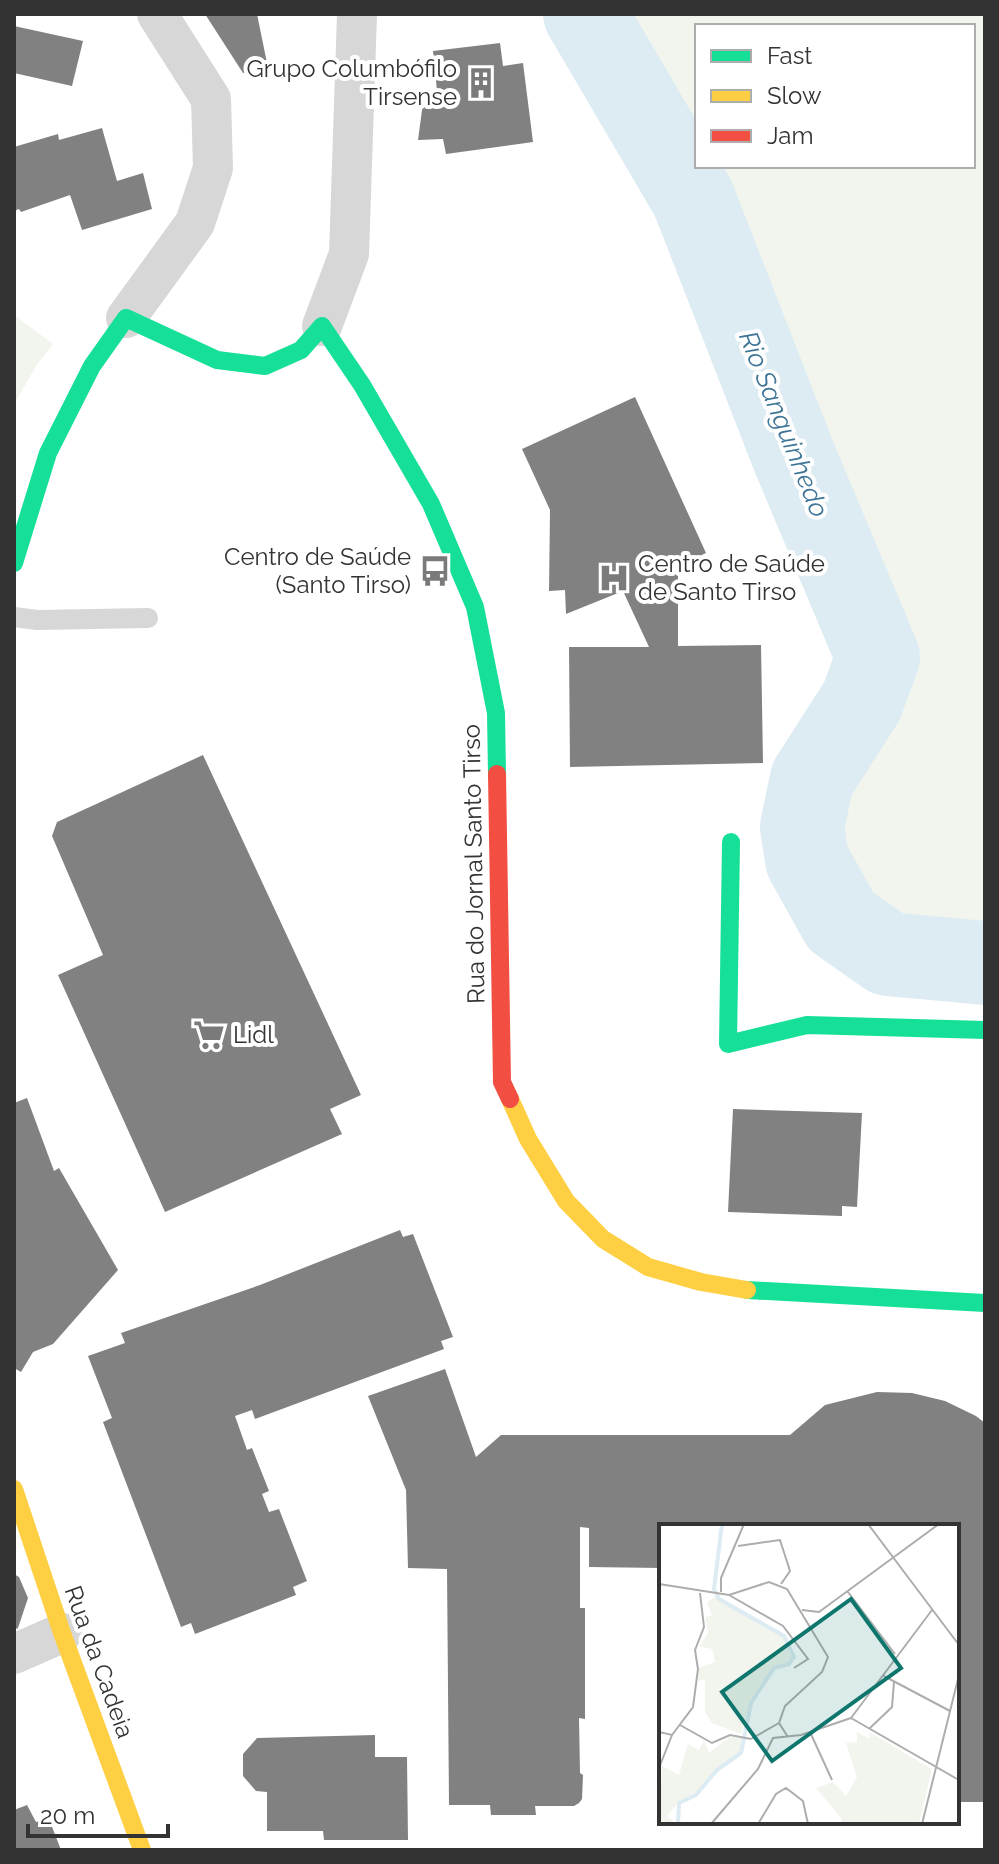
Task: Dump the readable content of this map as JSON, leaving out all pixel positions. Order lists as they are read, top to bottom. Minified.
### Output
{"streets":{"street":["Rua do Jornal Santo Tirso","Rua da Cadeia"]},"water":["Rio Sanguinhedo"],"places":{"building":["Grupo Columbófilo Tirsense"],"bus stop":["Centro de Saúde (Santo Tirso)"],"hospital":["Centro de Saúde de Santo Tirso"],"supermarket":["Lidl"]},"legend":["Fast","Slow","Jam"],"scale_bar":"20 m"}
